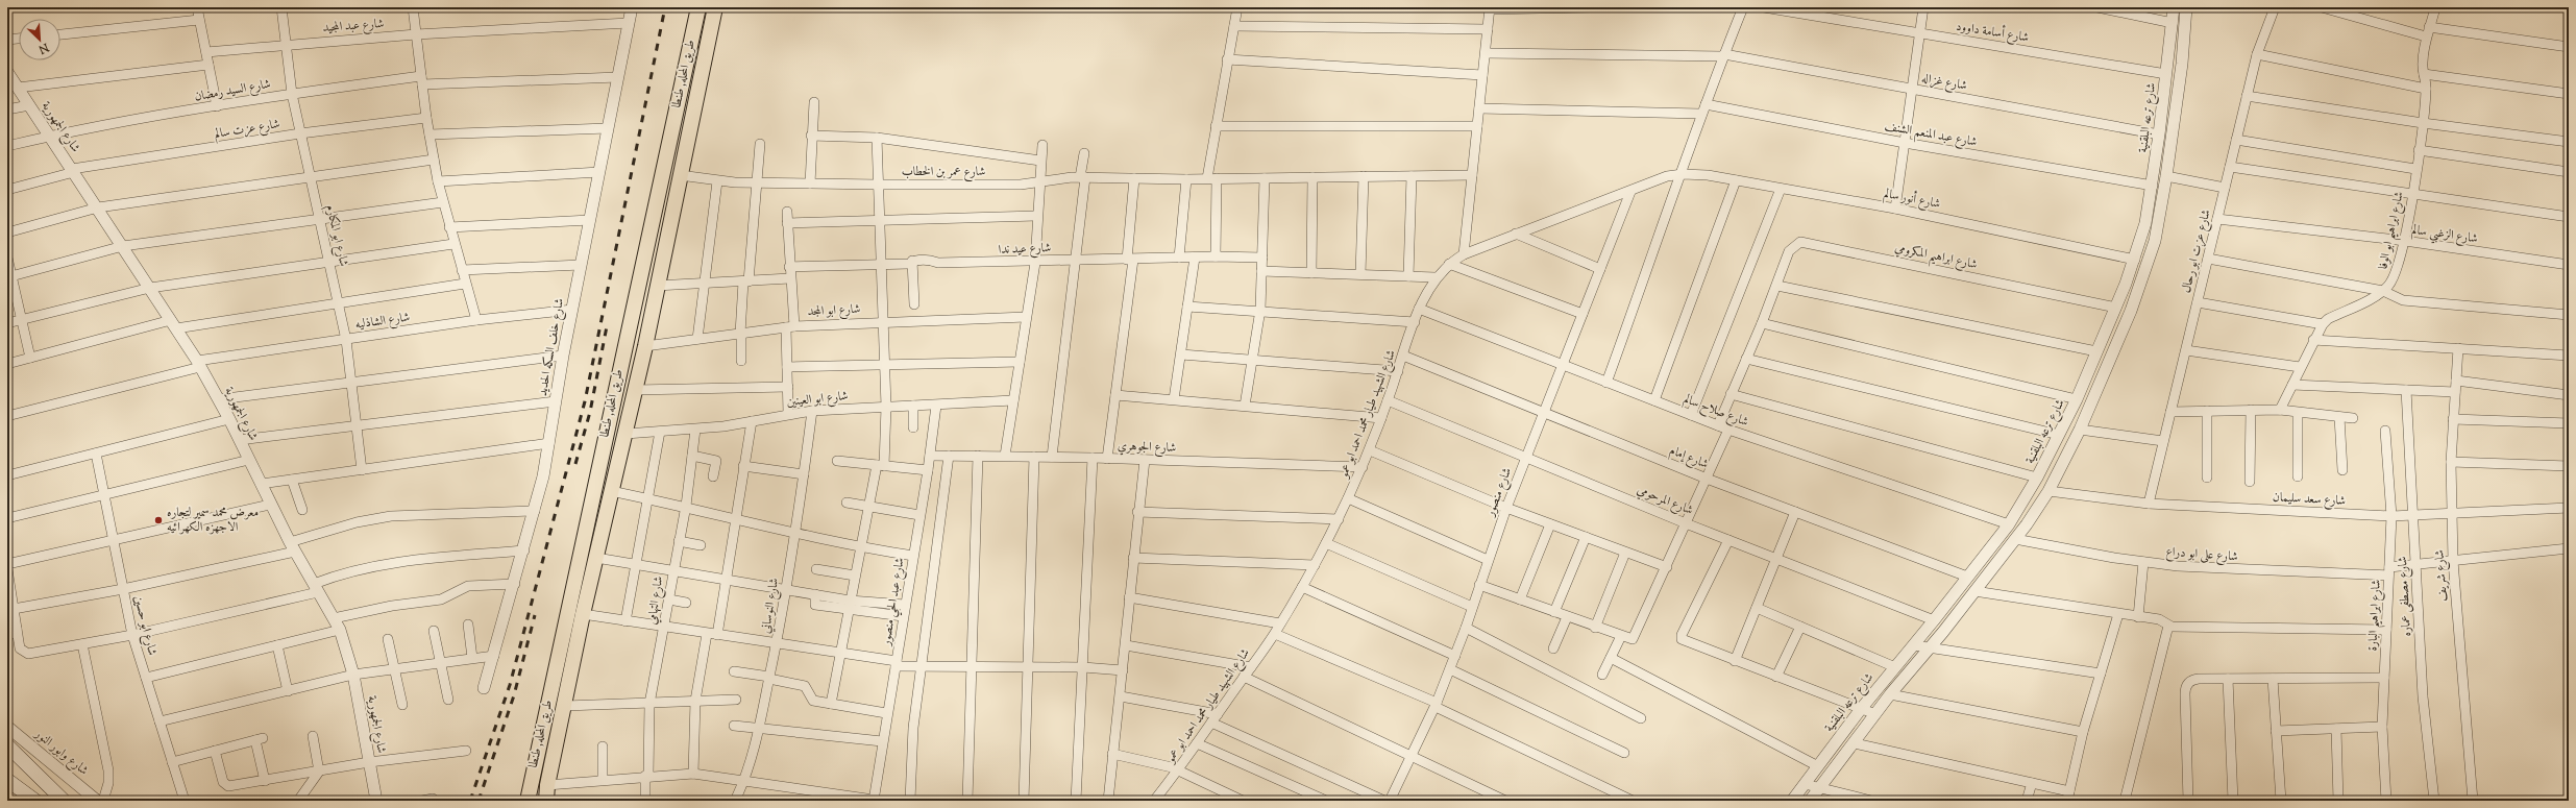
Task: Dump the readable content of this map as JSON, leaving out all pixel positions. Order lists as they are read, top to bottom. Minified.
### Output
{"streets":{"main road":["طريق المحله, طنطا"],"street":["شارع عبد المجيد","شارع أسامة داوود","شارع غزاله","شارع السيد رمضان","شارع ترعه البلقنية","شارع الجمهورية","شارع عزت سالم","شارع عبد المنعم الشنف","شارع عمر بن الخطاب","شارع أنور سالم","شارع ابراهيم ابو الوفا","شارع الزغبي سالم","شارع ابو المكارم","شارع عيد ندا","شارع عزت ابو رحال","شارع ابراهيم المكرومي","شارع ابو المجد","شارع الشاذليه","شارع خلف السكه الحديد","شارع ابو العينين","شارع صلاح سالم","شارع الشهيد طيار محمد احمد ابو عمو","شارع الجوهري","شارع إمام","شارع منصور","شارع سعد سليمان","شارع المرحومي","شارع على ابو دراع","شارع شريف","شارع مصطفى عماره","شارع التهامي","شارع عبد الحي منصور","شارع النوساني","شارع ابراهيم البارة","شارع ابو حسين","شارع وابور النور"]},"crossings":[["شارع عبد المجيد","شارع ابو المكارم"],["شارع عبد المجيد","شارع خلف السكه الحديد"],["شارع أسامة داوود","شارع ترعه البلقنية"],["طريق المحله, طنطا","شارع عمر بن الخطاب"],["طريق المحله, طنطا","شارع ابو المجد"],["طريق المحله, طنطا","شارع ابو العينين"],["شارع غزاله","شارع ترعه البلقنية"],["شارع السيد رمضان","شارع الجمهورية"],["شارع السيد رمضان","شارع ابو المكارم"],["شارع السيد رمضان","شارع خلف السكه الحديد"],["شارع ترعه البلقنية","شارع عبد المنعم الشنف"],["شارع ترعه البلقنية","شارع أنور سالم"],["شارع ترعه البلقنية","شارع ابراهيم المكرومي"],["شارع ترعه البلقنية","شارع صلاح سالم"],["شارع ترعه البلقنية","شارع إمام"],["شارع ترعه البلقنية","شارع المرحومي"],["شارع الجمهورية","شارع عزت سالم"],["شارع الجمهورية","شارع الشاذليه"],["شارع عزت سالم","شارع ابو المكارم"],["شارع أنور سالم","شارع الشهيد طيار محمد احمد ابو عمو"],["شارع ابراهيم ابو الوفا","شارع الزغبي سالم"],["شارع الزغبي سالم","شارع عزت ابو رحال"],["شارع ابو المكارم","شارع الشاذليه"],["شارع عزت ابو رحال","شارع سعد سليمان"],["شارع الشاذليه","شارع خلف السكه الحديد"],["شارع ابو العينين","شارع التهامي"],["شارع ابو العينين","شارع عبد الحي منصور"],["شارع ابو العينين","شارع النوساني"],["شارع صلاح سالم","شارع الشهيد طيار محمد احمد ابو عمو"],["شارع صلاح سالم","شارع منصور"],["شارع الشهيد طيار محمد احمد ابو عمو","شارع الجوهري"],["شارع الشهيد طيار محمد احمد ابو عمو","شارع إمام"],["شارع الشهيد طيار محمد احمد ابو عمو","شارع منصور"],["شارع الشهيد طيار محمد احمد ابو عمو","شارع المرحومي"],["شارع الجوهري","شارع عبد الحي منصور"],["شارع إمام","شارع منصور"],["شارع منصور","شارع المرحومي"],["شارع سعد سليمان","شارع شريف"],["شارع سعد سليمان","شارع مصطفى عماره"],["شارع سعد سليمان","شارع ابراهيم البارة"],["شارع على ابو دراع","شارع شريف"],["شارع على ابو دراع","شارع مصطفى عماره"],["شارع على ابو دراع","شارع ابراهيم البارة"]],"places":["معرض محمد سمير لتجاره الاجهزه الكهرائيه"],"north":"bottom right"}
